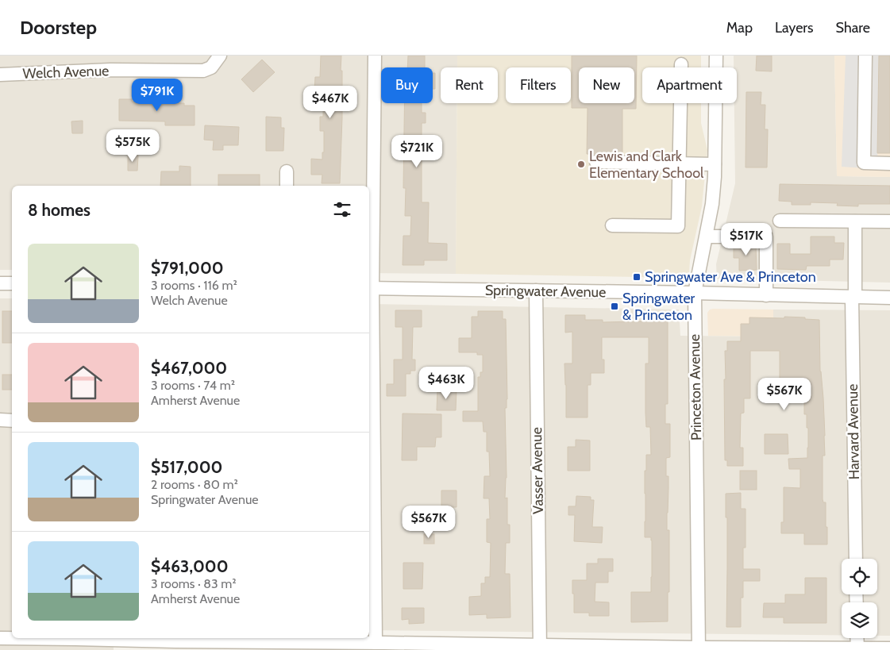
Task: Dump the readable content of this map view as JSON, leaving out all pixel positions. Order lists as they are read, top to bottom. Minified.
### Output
{"streets":{"street":["Welch Avenue","Springwater Avenue","Princeton Avenue","Harvard Avenue","Vasser Avenue"]},"crossings":[["Springwater Avenue","Princeton Avenue"],["Springwater Avenue","Harvard Avenue"],["Springwater Avenue","Vasser Avenue"]],"places":{"other":["Lewis and Clark Elementary School"],"transit":["Springwater Ave & Princeton","Springwater & Princeton"]},"page":{"header":"Doorstep","nav":["Map","Layers","Share"],"chip":["Buy","Rent","Filters","New","Apartment"],"price":["$791K","$467K","$575K","$721K","$517K","$463K","$567K","$567K"],"heading":"8 homes","list":[{"name":"$791,000","note":"3 rooms · 116 m² · Welch Avenue"},{"name":"$467,000","note":"3 rooms · 74 m² · Amherst Avenue"},{"name":"$517,000","note":"2 rooms · 80 m² · Springwater Avenue"},{"name":"$463,000","note":"3 rooms · 83 m² · Amherst Avenue"}]}}
